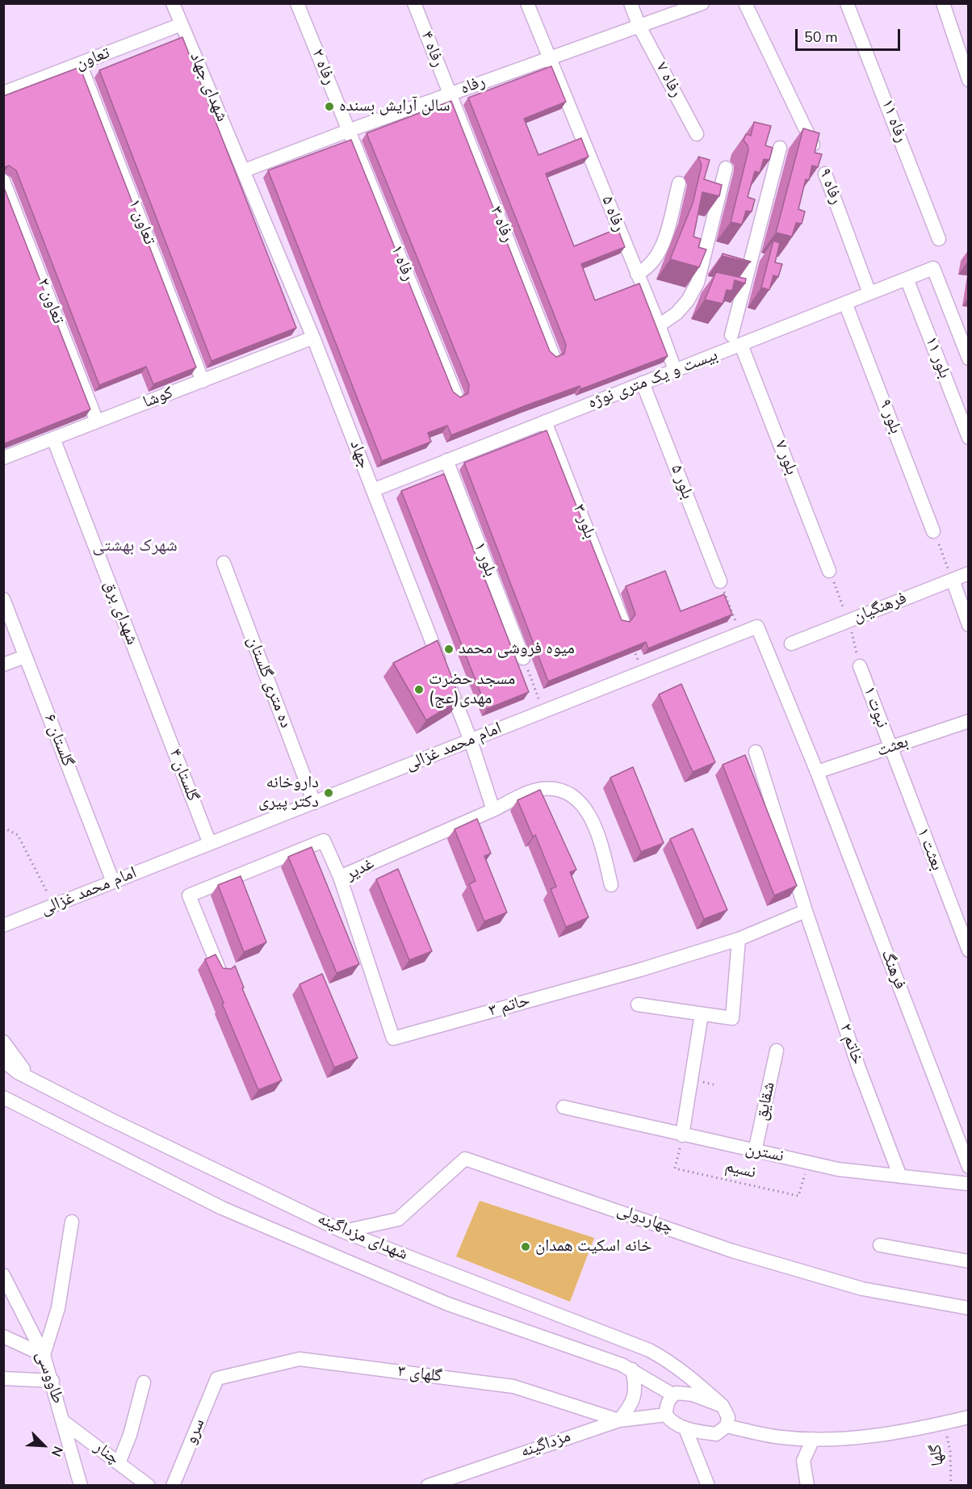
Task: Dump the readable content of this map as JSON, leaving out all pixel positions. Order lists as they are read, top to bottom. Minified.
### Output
{"streets":{"street":["رفاه ۴","تعاون","رفاه ۲","رفاه ۷","رفاه","شهدای جهاد","رفاه ۱۱","رفاه ۹","رفاه ۵","تعاون ۱","رفاه ۳","رفاه ۱","تعاون ۲","بلور ۱۱","بیست و یک متری نوژه","کوشا","بلور ۹","جهاد","بلور ۷","بلور ۵","بلور ۳","بلور ۱","فرهنگیان","شهدای برق","ده متری گلستان","نبوت ۱","گلستان ۶","امام محمد غزالی","بعثت","گلستان ۴","بعثت ۱","غدیر","فرهنگ","حاتم ۳","خاتم ۲","شقایق","نسترن","چهاردولی","شهدای مزداگینه","گلهای ۳","طاووسی","سرو","مزداگینه","چنار"],"path":["نسیم","گلها"]},"crossings":[["رفاه ۴","رفاه"],["رفاه ۴","رفاه ۳"],["تعاون","شهدای جهاد"],["تعاون","تعاون ۱"],["رفاه ۲","رفاه"],["رفاه ۲","رفاه ۱"],["رفاه ۷","رفاه"],["رفاه","شهدای جهاد"],["رفاه","رفاه ۵"],["رفاه","رفاه ۳"],["رفاه","رفاه ۱"],["رفاه","جهاد"],["شهدای جهاد","جهاد"],["رفاه ۹","بیست و یک متری نوژه"],["رفاه ۵","بیست و یک متری نوژه"],["تعاون ۱","کوشا"],["تعاون ۲","کوشا"],["بلور ۱۱","بیست و یک متری نوژه"],["بیست و یک متری نوژه","بلور ۹"],["بیست و یک متری نوژه","جهاد"],["بیست و یک متری نوژه","بلور ۷"],["بیست و یک متری نوژه","بلور ۵"],["بیست و یک متری نوژه","بلور ۳"],["بیست و یک متری نوژه","بلور ۱"],["کوشا","جهاد"],["کوشا","شهدای برق"],["جهاد","امام محمد غزالی"],["شهدای برق","گلستان ۴"],["ده متری گلستان","امام محمد غزالی"],["نبوت ۱","بعثت"],["نبوت ۱","بعثت ۱"],["گلستان ۶","امام محمد غزالی"],["امام محمد غزالی","بعثت"],["امام محمد غزالی","گلستان ۴"],["امام محمد غزالی","فرهنگ"],["بعثت","بعثت ۱"],["بعثت","فرهنگ"],["غدیر","حاتم ۳"],["خاتم ۲","نسترن"],["شقایق","نسترن"],["نسترن","نسیم"],["چهاردولی","شهدای مزداگینه"],["گلهای ۳","سرو"],["گلهای ۳","مزداگینه"],["طاووسی","چنار"]],"districts":["شهرک بهشتی"],"places":["سالن آرایش بسنده","میوه فروشی محمد","مسجد حضرت مهدی(عج)","داروخانه دکتر پیری","خانه اسكيت همدان"],"scale_bar":"50 m","north":"bottom right"}
